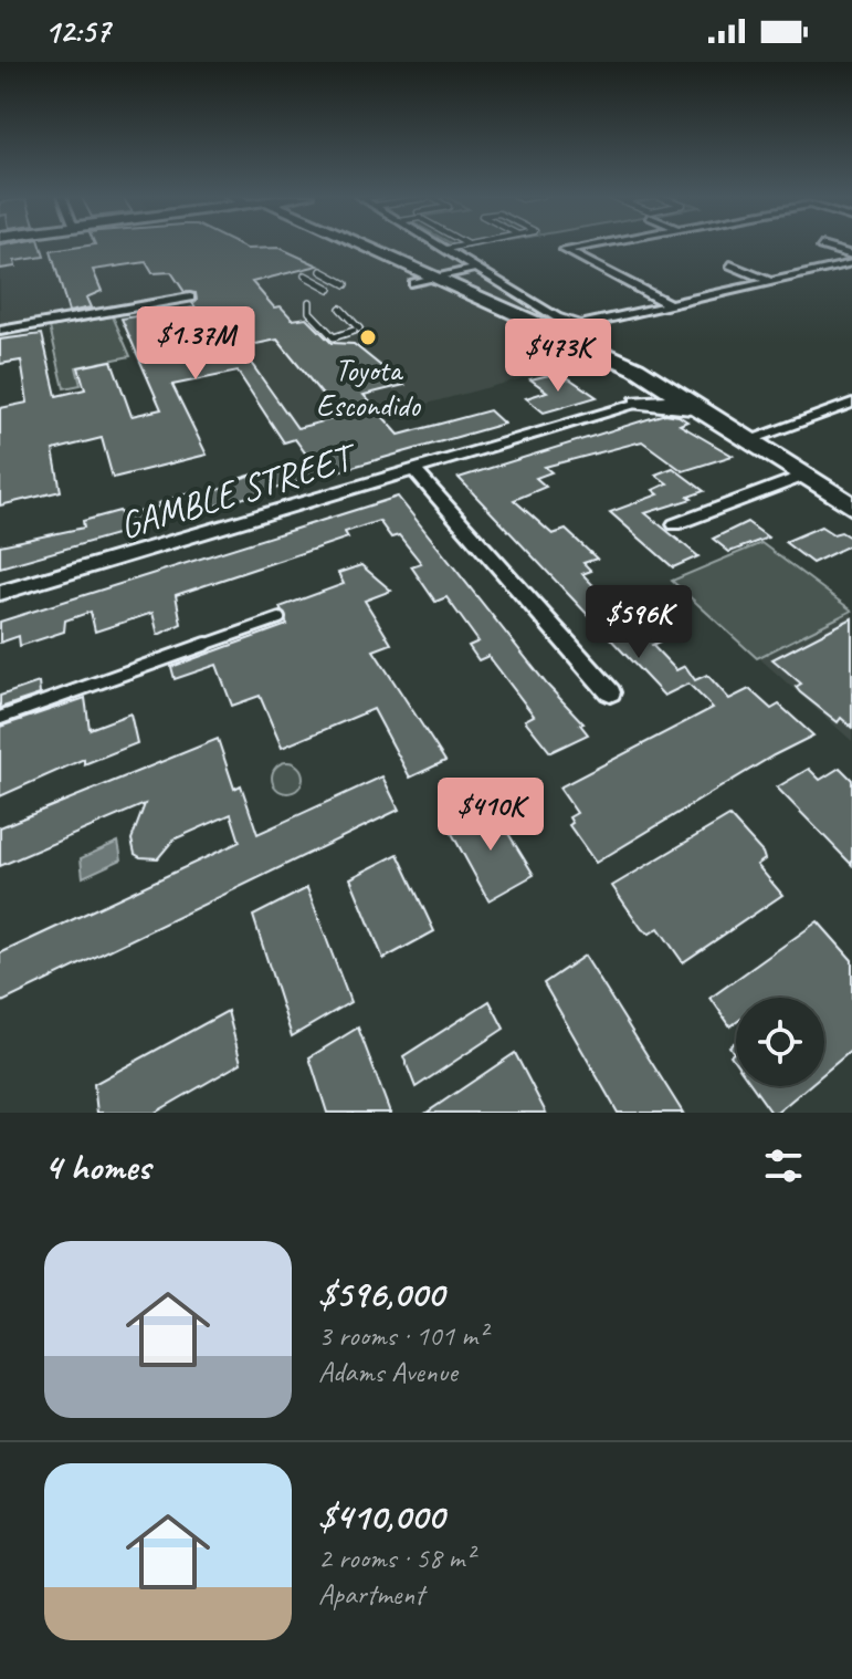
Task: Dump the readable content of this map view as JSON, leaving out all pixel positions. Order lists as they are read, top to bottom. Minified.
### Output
{"streets":{"street":["GAMBLE STREET"]},"places":["Toyota Escondido"],"page":{"status":"12:57","price":["$1.37M","$473K","$596K","$410K"],"heading":"4 homes","list":[{"name":"$596,000","note":"3 rooms · 101 m² · Adams Avenue"},{"name":"$410,000","note":"2 rooms · 58 m² · Apartment"}]}}
